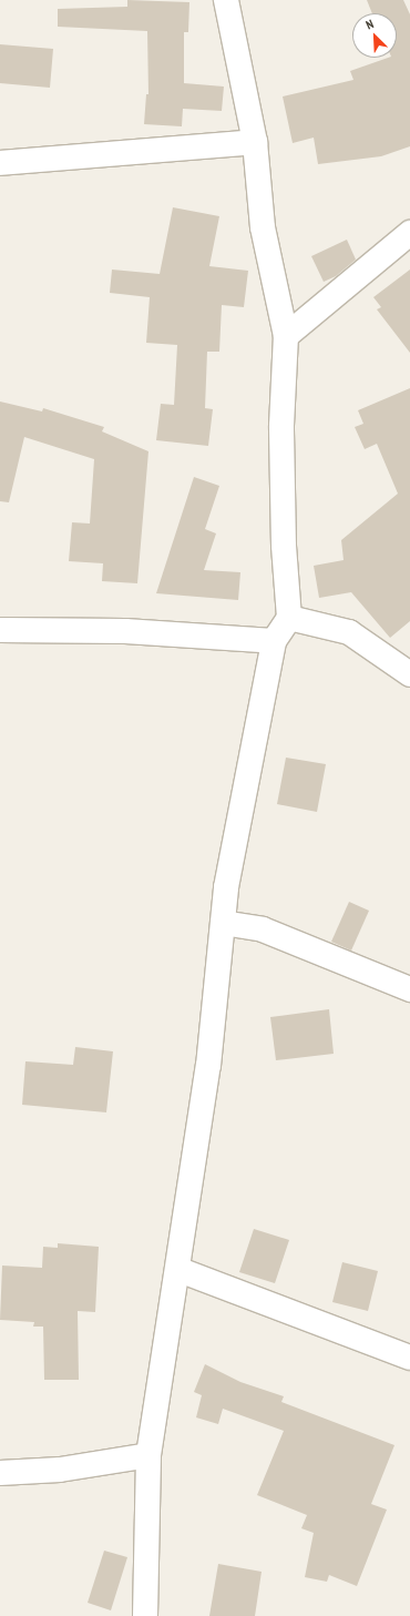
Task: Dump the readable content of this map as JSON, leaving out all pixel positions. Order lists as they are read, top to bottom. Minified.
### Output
{"north":"top left"}
